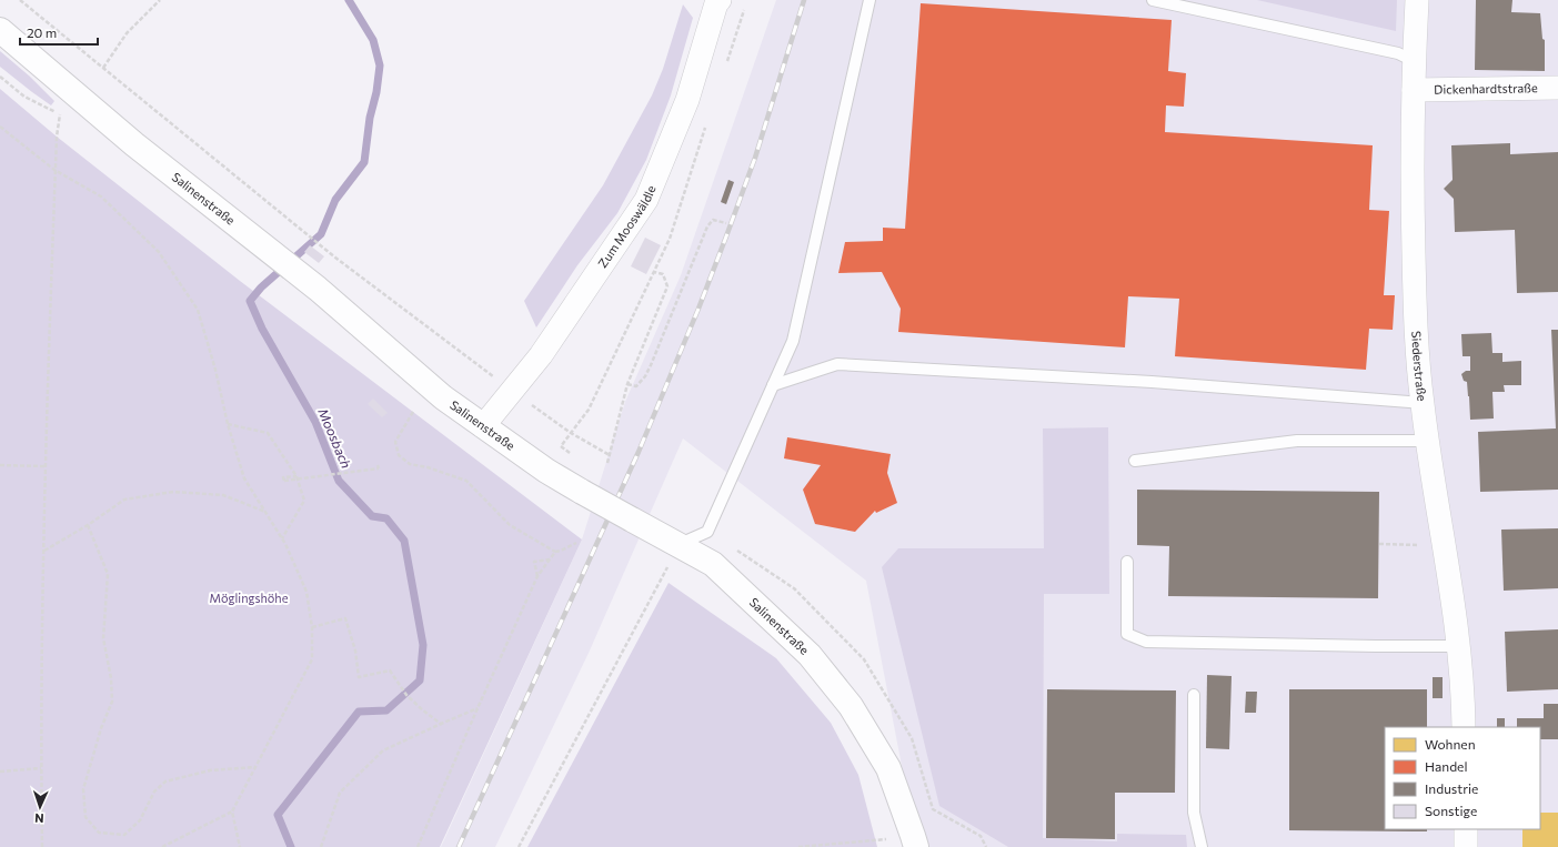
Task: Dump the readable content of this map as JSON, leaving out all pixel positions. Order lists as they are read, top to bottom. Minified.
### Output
{"streets":{"street":["Dickenhardtstraße","Salinenstraße","Zum Mooswäldle","Siederstraße"]},"crossings":[["Dickenhardtstraße","Siederstraße"],["Salinenstraße","Zum Mooswäldle"]],"water":["Moosbach"],"parks":["Möglingshöhe"],"legend":["Wohnen","Handel","Industrie","Sonstige"],"scale_bar":"20 m","north":"bottom"}
